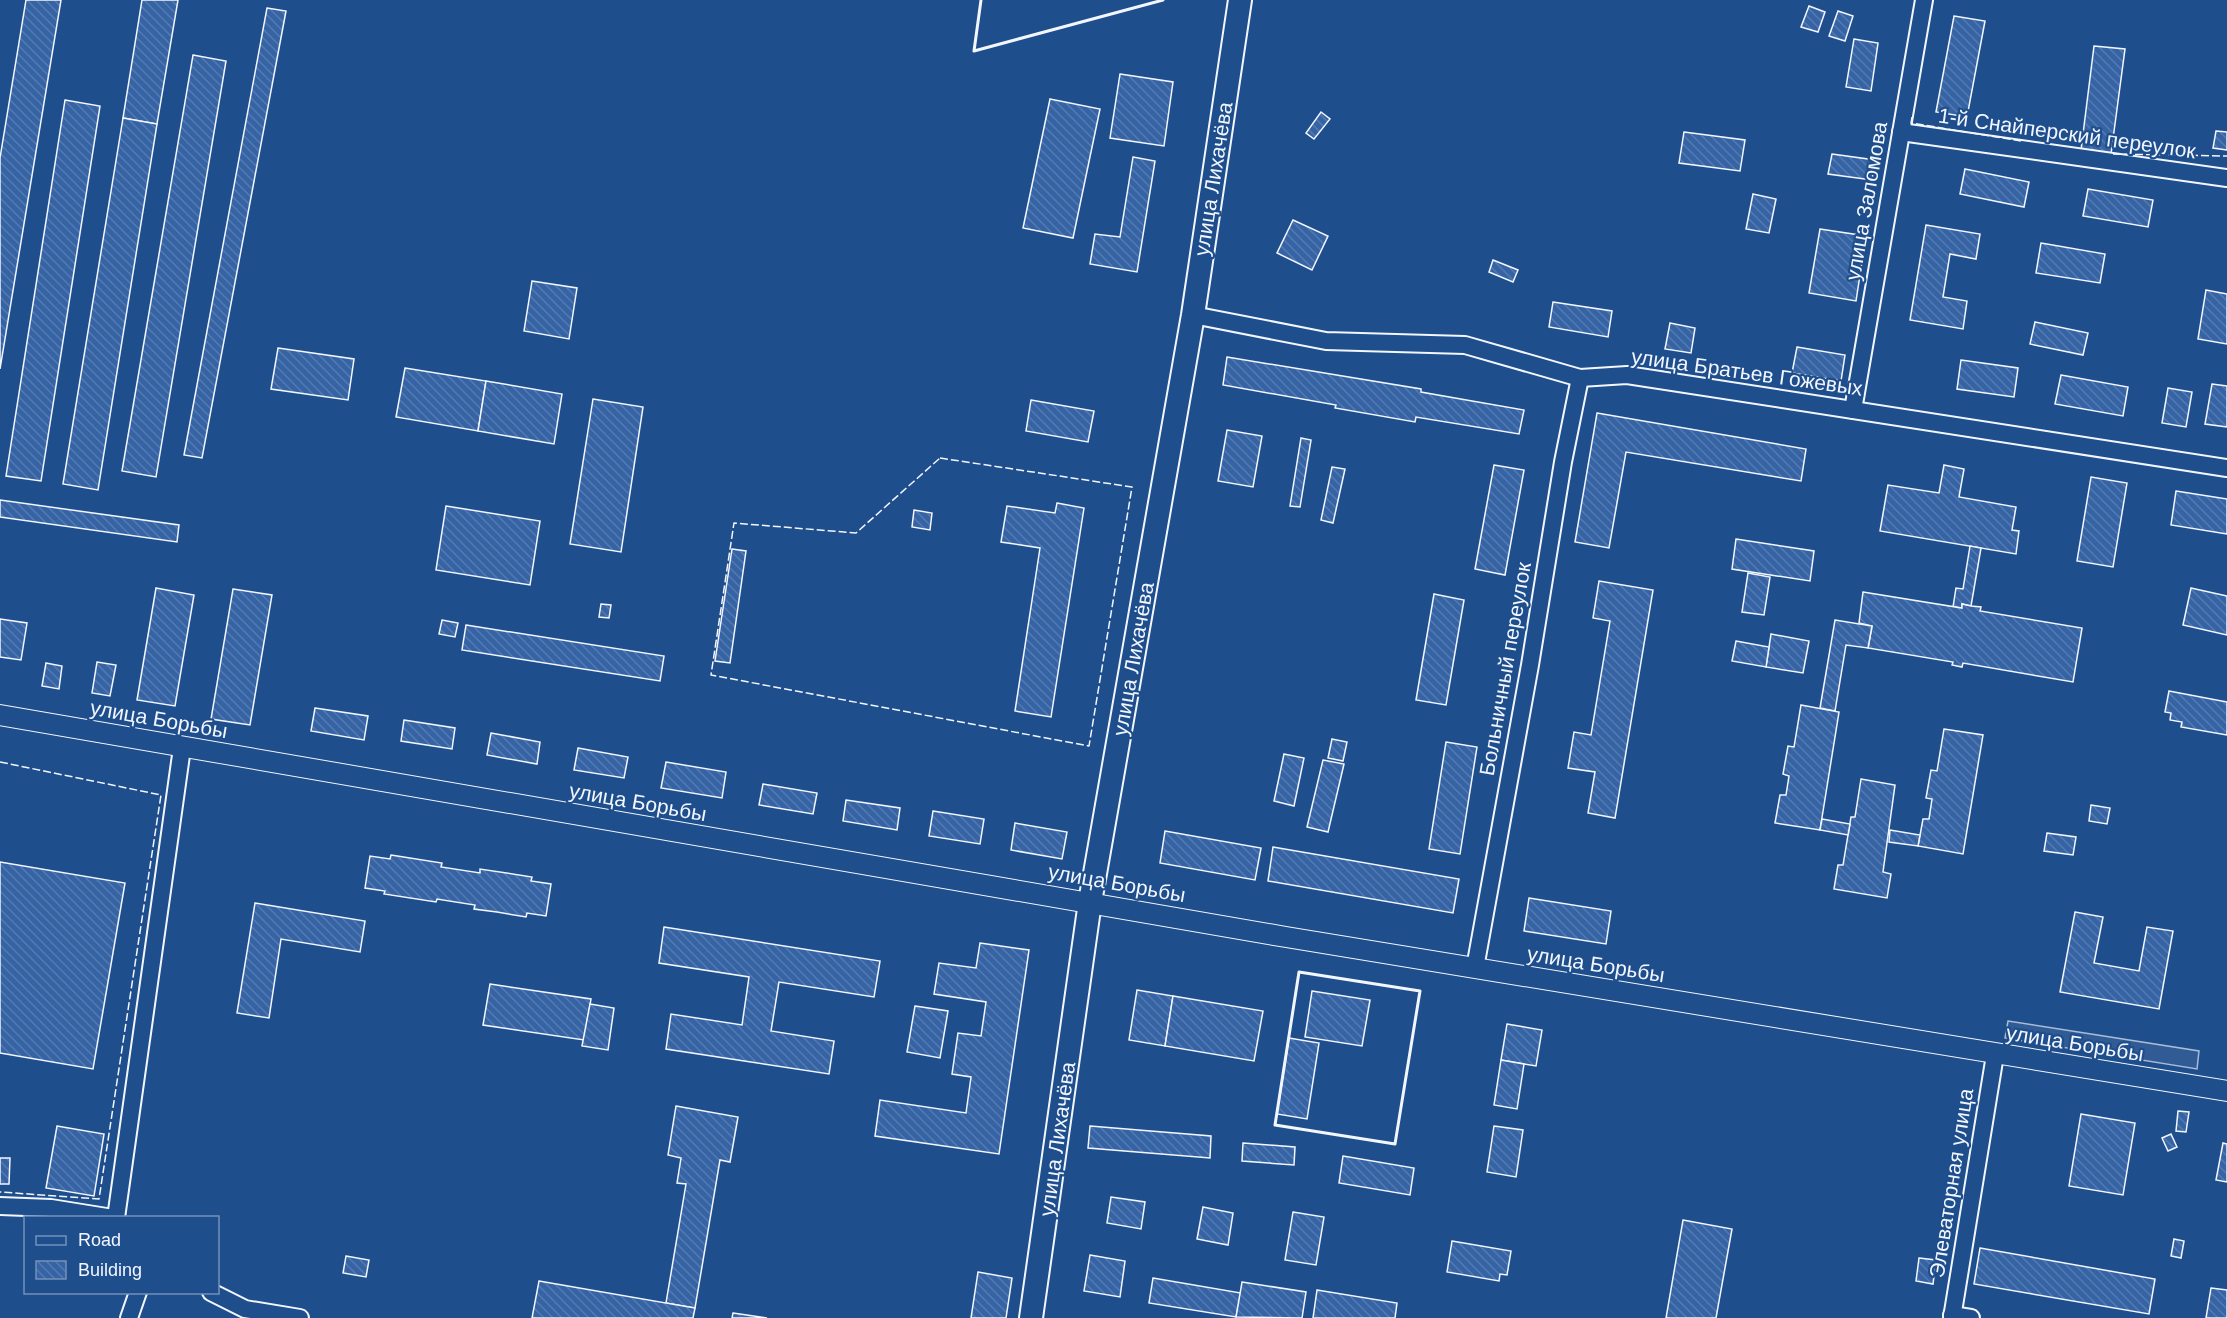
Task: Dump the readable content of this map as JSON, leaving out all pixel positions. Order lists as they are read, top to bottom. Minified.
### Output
{"streets":{"main road":["улица Лихачёва"],"street":["1-й Снайперский переулок","улица Заломова","улица Братьев Гожевых","Больничный переулок","улица Борьбы","Элеваторная улица"]},"crossings":[["1-й Снайперский переулок","улица Заломова"],["улица Лихачёва","улица Братьев Гожевых"],["улица Лихачёва","улица Борьбы"],["улица Заломова","улица Братьев Гожевых"],["улица Братьев Гожевых","Больничный переулок"],["Больничный переулок","улица Борьбы"],["улица Борьбы","Элеваторная улица"]],"legend":["Road","Building"]}
